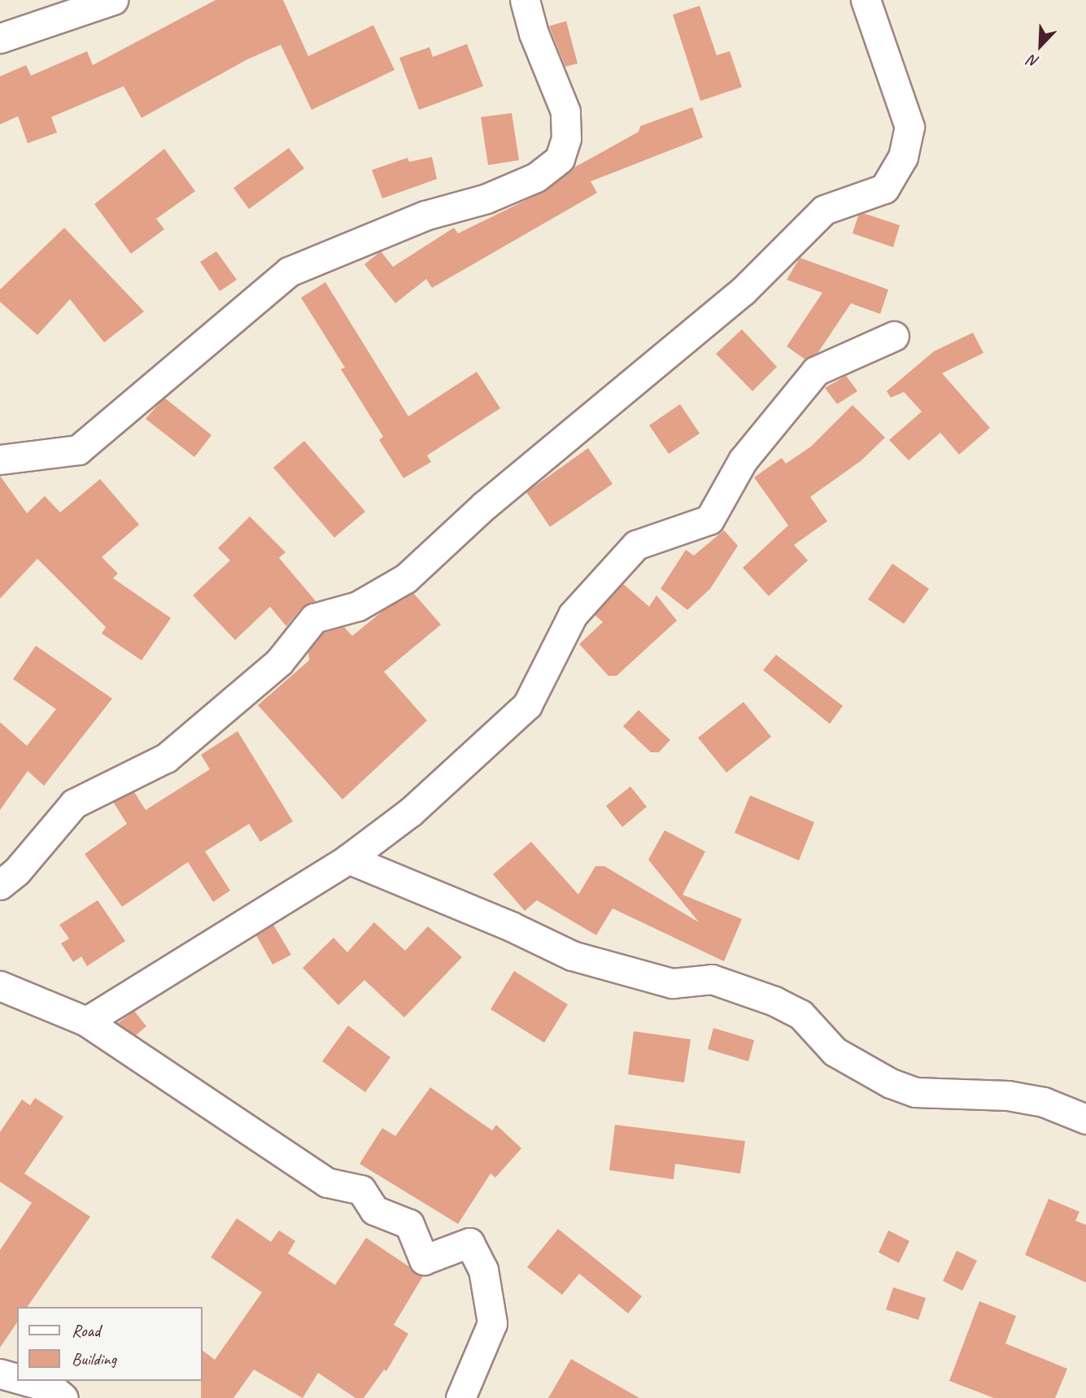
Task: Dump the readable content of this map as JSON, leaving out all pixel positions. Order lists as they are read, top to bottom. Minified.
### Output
{"legend":["Road","Building"],"north":"bottom left"}
